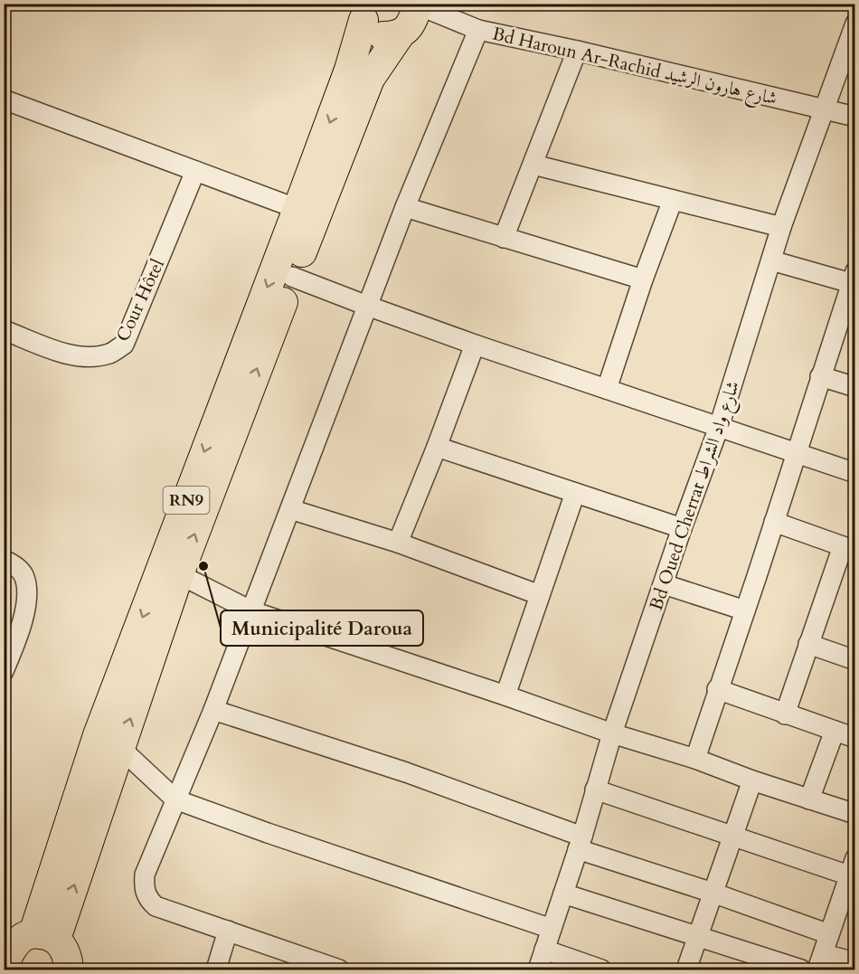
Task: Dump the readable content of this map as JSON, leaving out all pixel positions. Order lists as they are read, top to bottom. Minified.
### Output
{"streets":{"highway":["RN9"],"street":["Bd Haroun Ar-Rachid شارع هارون الرشيد","Cour Hôtel","Bd Oued Cherrat شارع واد الشراط"]},"crossings":[["Bd Haroun Ar-Rachid شارع هارون الرشيد","Bd Oued Cherrat شارع واد الشراط"],["Bd Haroun Ar-Rachid شارع هارون الرشيد","RN9"]],"places":["Municipalité Daroua"]}
